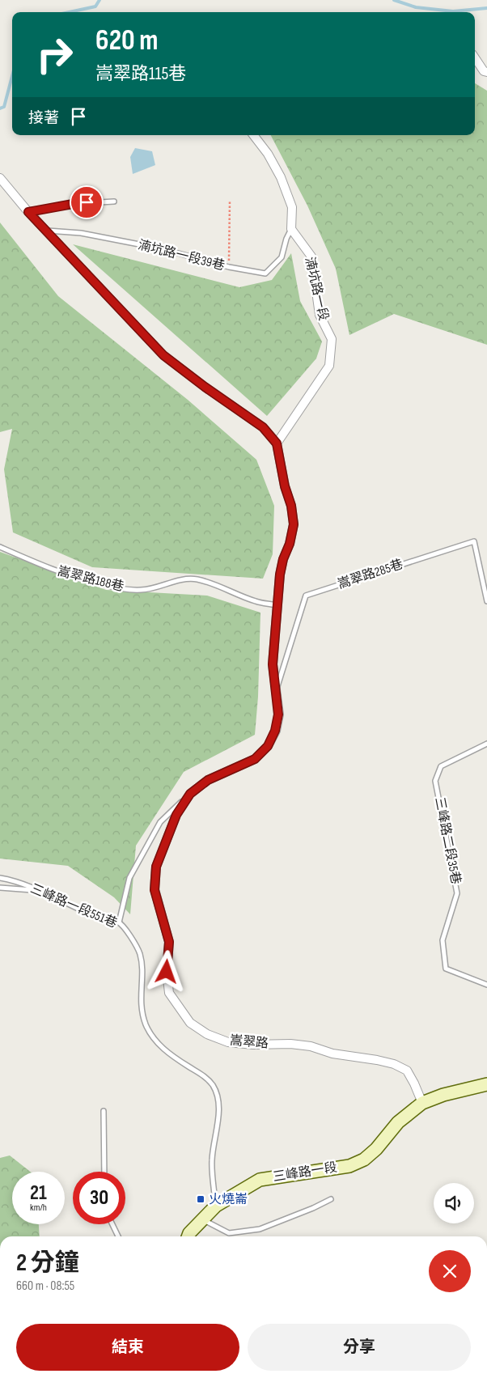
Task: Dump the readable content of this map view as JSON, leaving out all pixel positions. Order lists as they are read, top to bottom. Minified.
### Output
{"streets":{"street":["湳坑路一段","嵩翠路","三峰路一段"],"lane":["湳坑路一段39巷","嵩翠路285巷","嵩翠路188巷","三峰路二段35巷","三峰路一段551巷"]},"crossings":[["湳坑路一段39巷","湳坑路一段"],["湳坑路一段39巷","嵩翠路"],["湳坑路一段","嵩翠路"],["嵩翠路285巷","嵩翠路"],["嵩翠路188巷","嵩翠路"],["三峰路一段551巷","三峰路一段"],["嵩翠路","三峰路一段"]],"places":{"transit":["火燒崙"]},"page":{"turn":["620 m","嵩翠路115巷"],"then":"接著","speed":"21 km/h","limit":"30","heading":["2 分鐘","660 m · 08:55"],"buttons":["結束","分享"]}}
